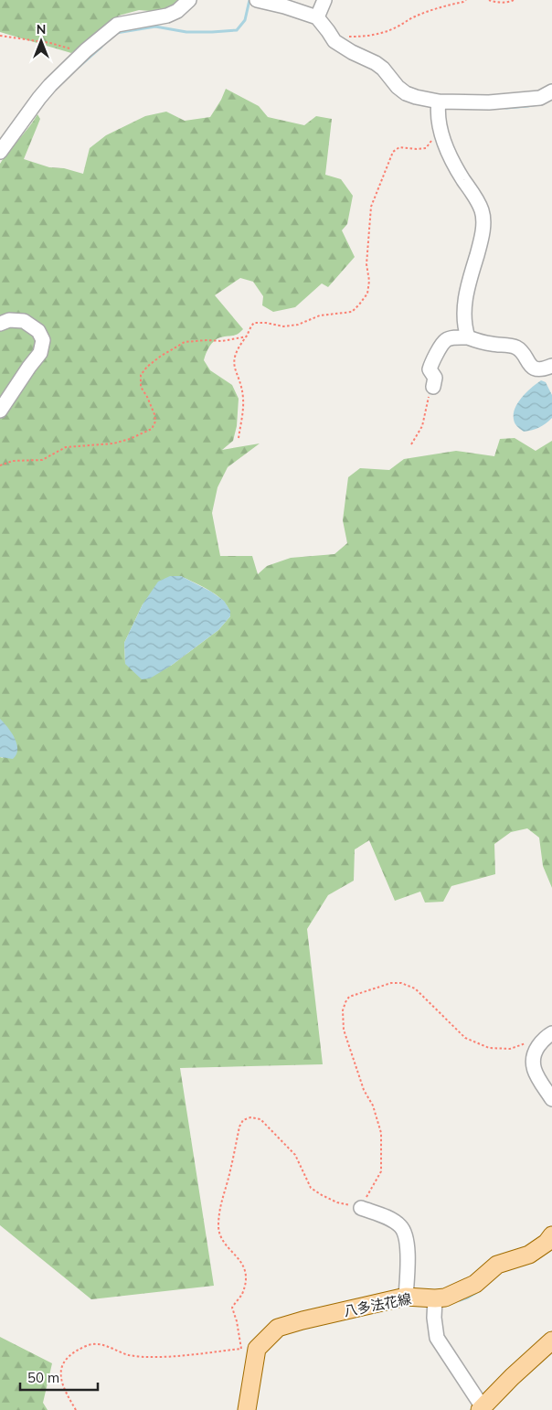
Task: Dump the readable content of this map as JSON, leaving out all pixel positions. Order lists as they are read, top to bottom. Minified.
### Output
{"streets":{"main road":["八多法花線"]},"scale_bar":"50 m","north":"top"}
